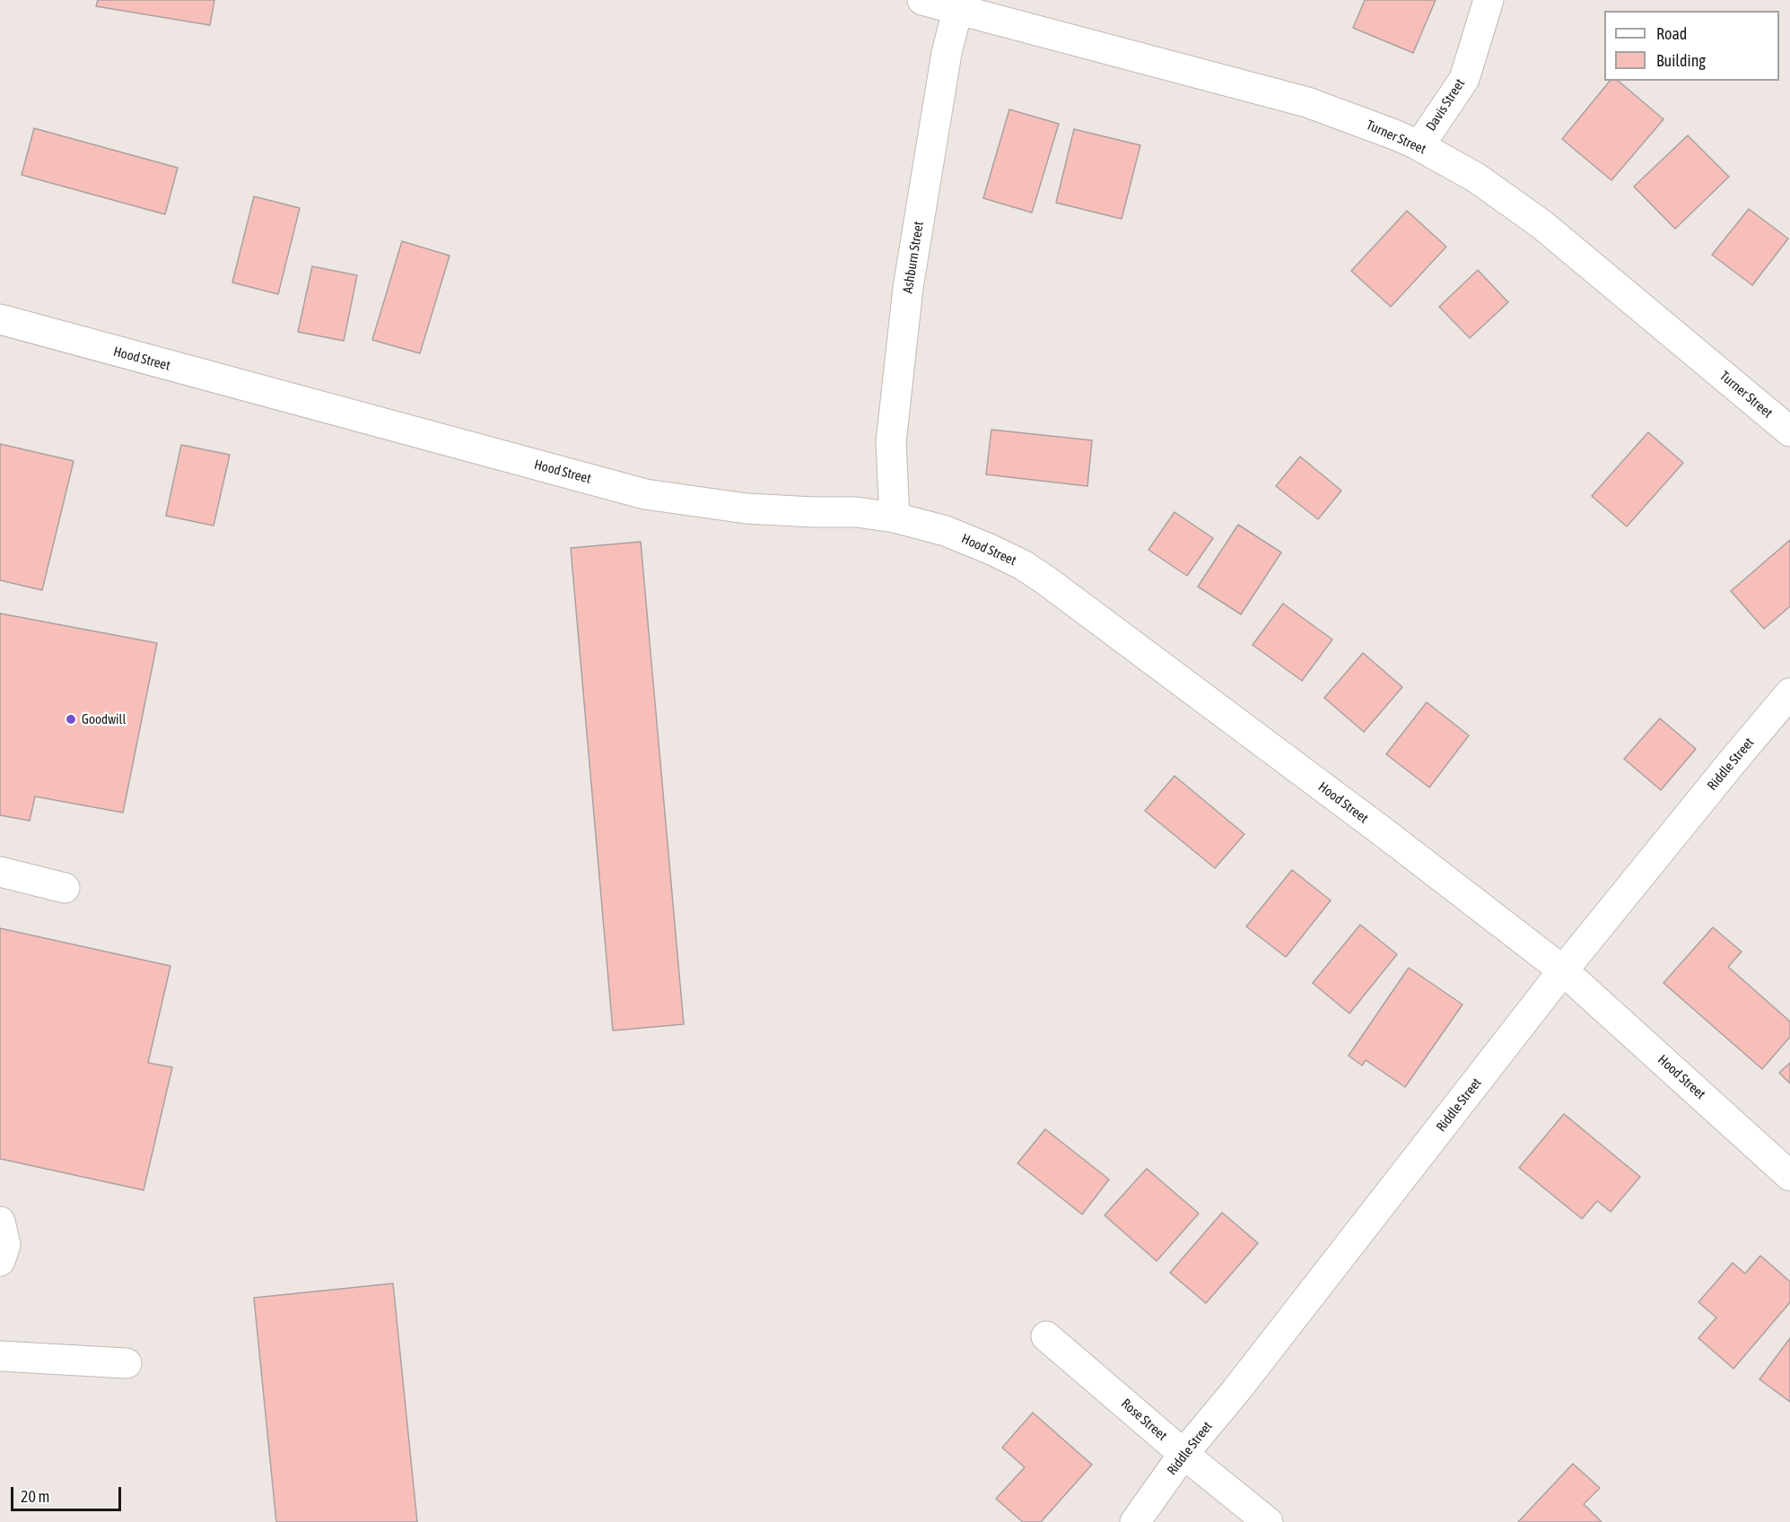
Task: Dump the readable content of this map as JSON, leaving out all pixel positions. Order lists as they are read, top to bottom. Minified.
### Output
{"streets":{"street":["Davis Street","Turner Street","Ashburn Street","Hood Street","Riddle Street","Rose Street"]},"crossings":[["Davis Street","Turner Street"],["Turner Street","Ashburn Street"],["Ashburn Street","Hood Street"],["Hood Street","Riddle Street"],["Riddle Street","Rose Street"]],"places":["Goodwill"],"legend":["Road","Building"],"scale_bar":"20 m"}
